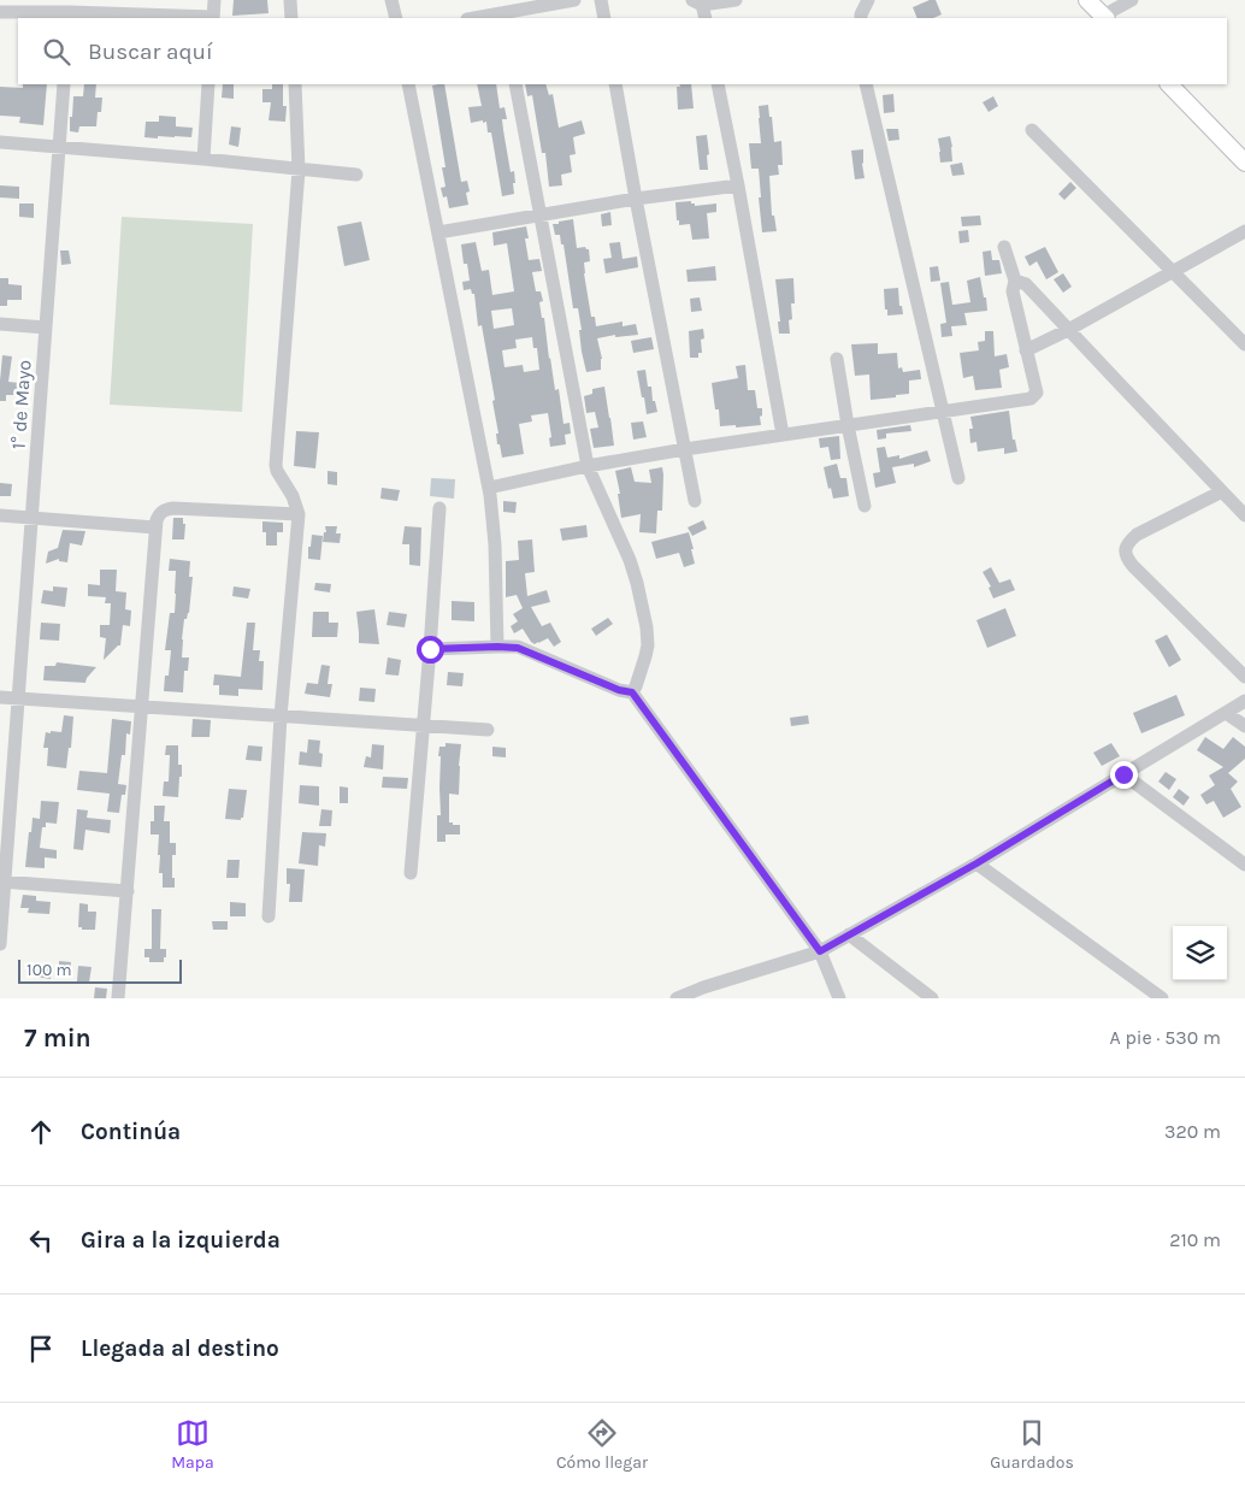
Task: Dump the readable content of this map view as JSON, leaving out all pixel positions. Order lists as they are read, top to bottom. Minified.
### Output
{"streets":{"street":["1° de Mayo"]},"scale_bar":"100 m","page":{"search":"Buscar aquí","scale":"100 m","heading":["7 min","A pie · 530 m"],"list":[["Continúa","320 m"],["Gira a la izquierda","210 m"],"Llegada al destino"],"nav":["Mapa","Cómo llegar","Guardados"]}}
